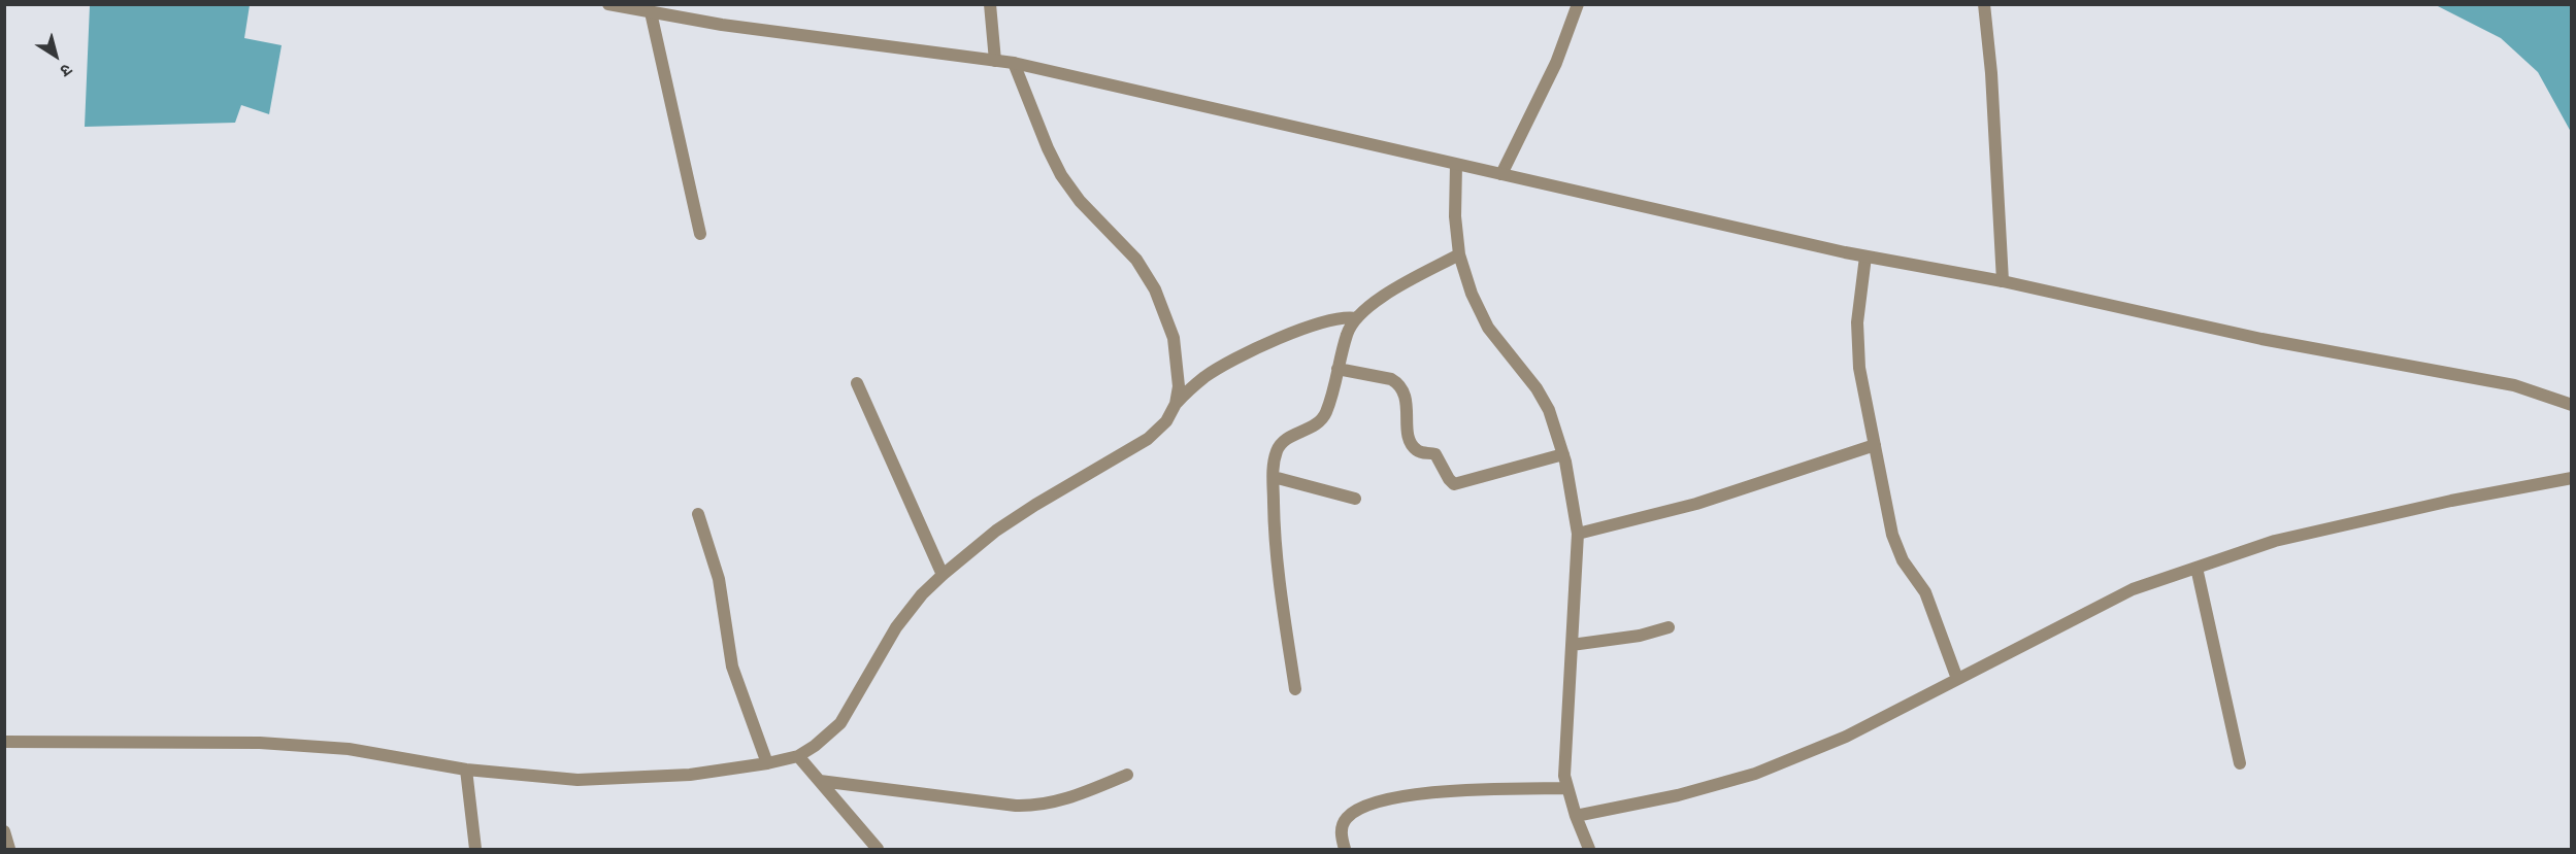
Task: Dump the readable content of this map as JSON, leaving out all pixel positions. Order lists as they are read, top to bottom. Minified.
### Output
{"north":"bottom right"}
